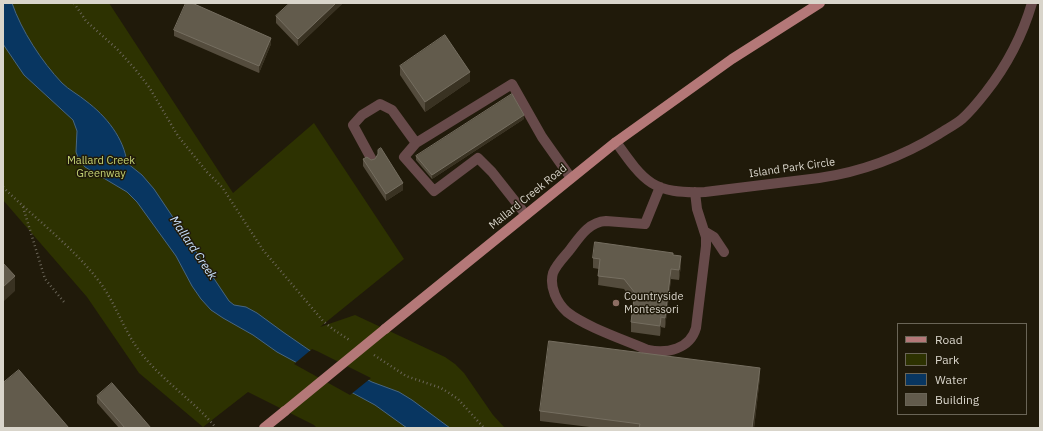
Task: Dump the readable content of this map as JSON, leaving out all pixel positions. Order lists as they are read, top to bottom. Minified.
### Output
{"streets":{"main road":["Mallard Creek Road"],"street":["Island Park Circle"]},"crossings":[["Island Park Circle","Mallard Creek Road"]],"water":["Mallard Creek"],"parks":["Mallard Creek Greenway"],"places":["Countryside Montessori"],"legend":["Road","Park","Water","Building"]}
